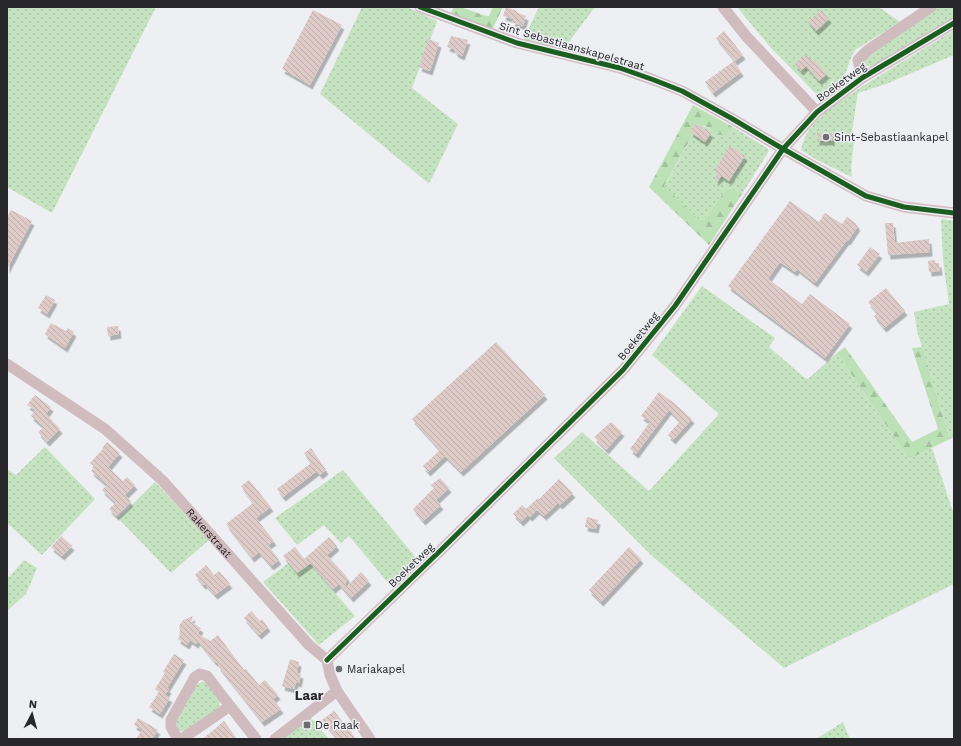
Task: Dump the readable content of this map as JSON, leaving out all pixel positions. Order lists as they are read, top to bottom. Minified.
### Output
{"streets":{"street":["Sint Sebastiaanskapelstraat","Boeketweg","Rakerstraat"]},"crossings":[["Sint Sebastiaanskapelstraat","Boeketweg"],["Boeketweg","Rakerstraat"]],"districts":["Laar"],"places":{"other":["Sint-Sebastiaankapel","Mariakapel"],"transit":["De Raak"]},"north":"top"}
